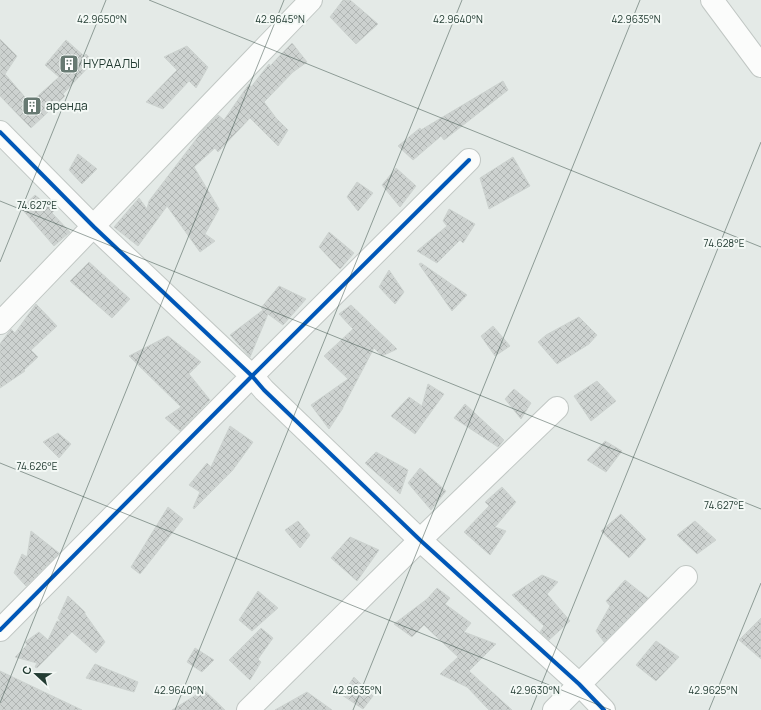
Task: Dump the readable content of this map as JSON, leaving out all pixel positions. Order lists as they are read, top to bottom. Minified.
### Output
{"places":{"building":["НУРААЛЫ","аренда"]},"north":"left","coordinates":["42.9640°N","42.9635°N","42.9650°N","42.9645°N","74.627°E","74.628°E","74.626°E","42.9630°N","42.9625°N"]}
